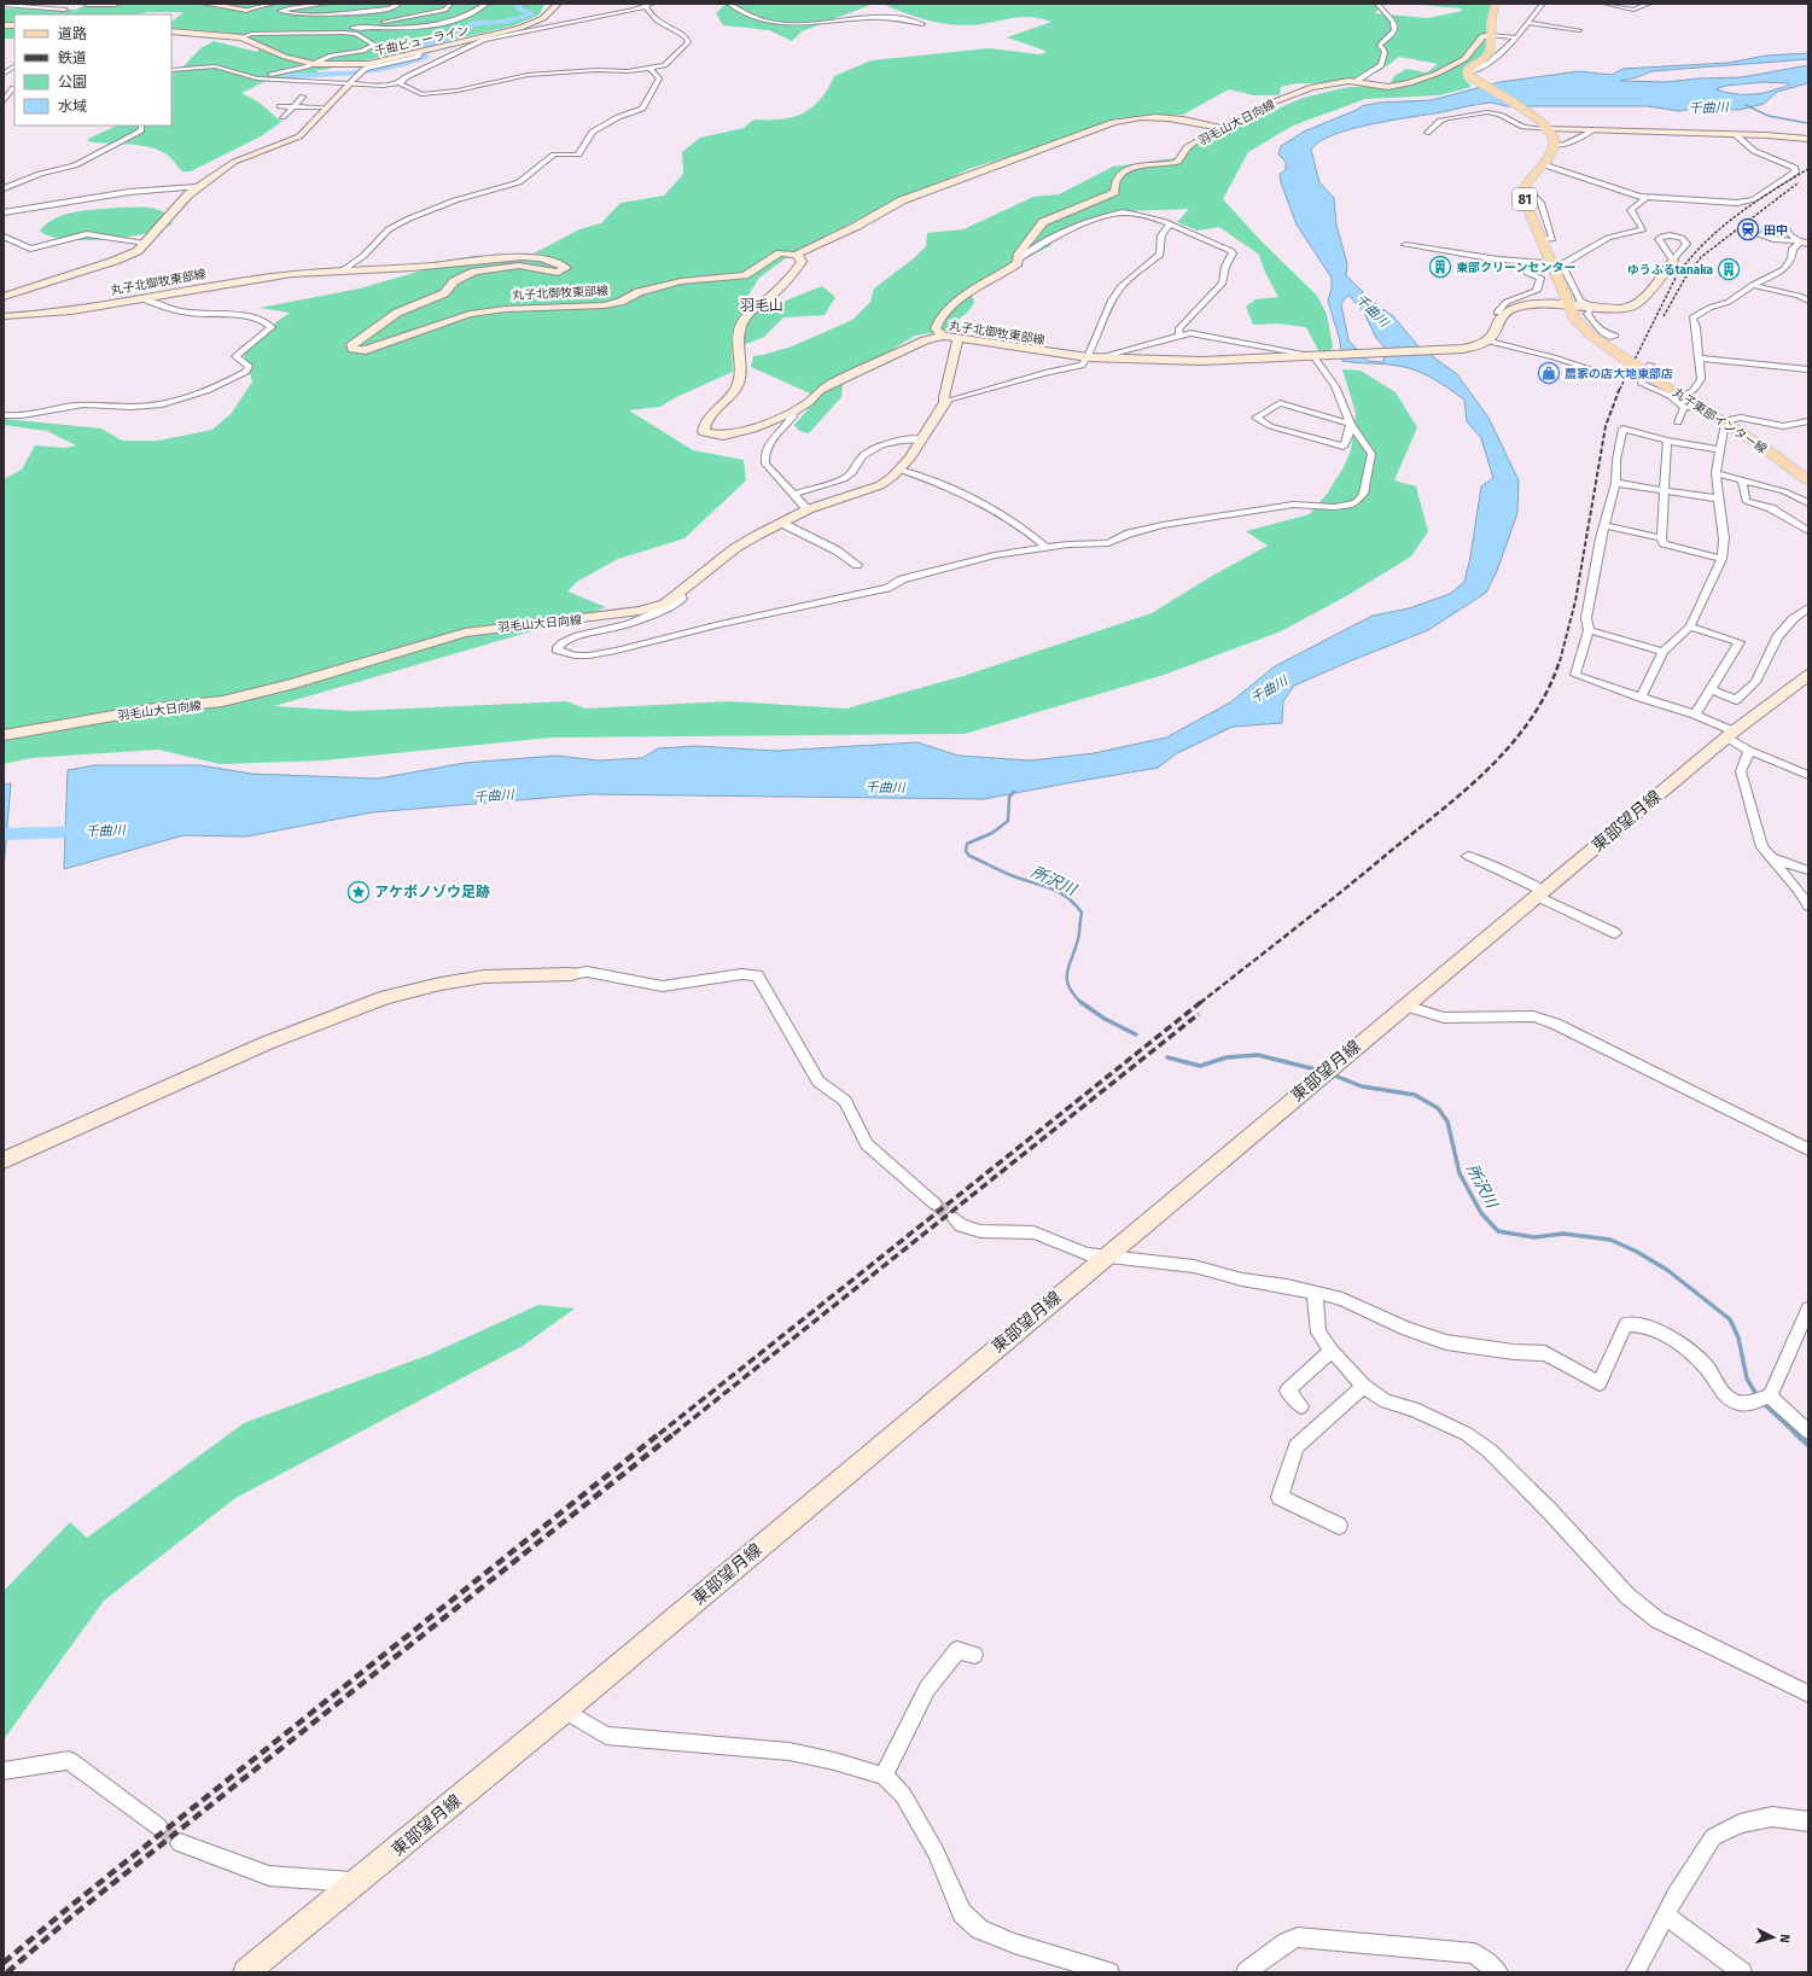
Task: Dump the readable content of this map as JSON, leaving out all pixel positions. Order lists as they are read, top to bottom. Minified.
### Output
{"streets":{"main road":["千曲ビューライン","羽毛山大日向線","81","丸子北御牧東部線","丸子東部インター線","東部望月線"]},"crossings":[["羽毛山大日向線","丸子北御牧東部線"],["81","丸子東部インター線"]],"districts":["羽毛山"],"water":["千曲川","所沢川"],"places":{"station":["田中"],"building":["東部クリーンセンター","ゆうふるtanaka"],"shop":["農家の店大地東部店"],"place":["アケボノゾウ足跡"]},"legend":["道路","鉄道","公園","水域"],"north":"right"}
